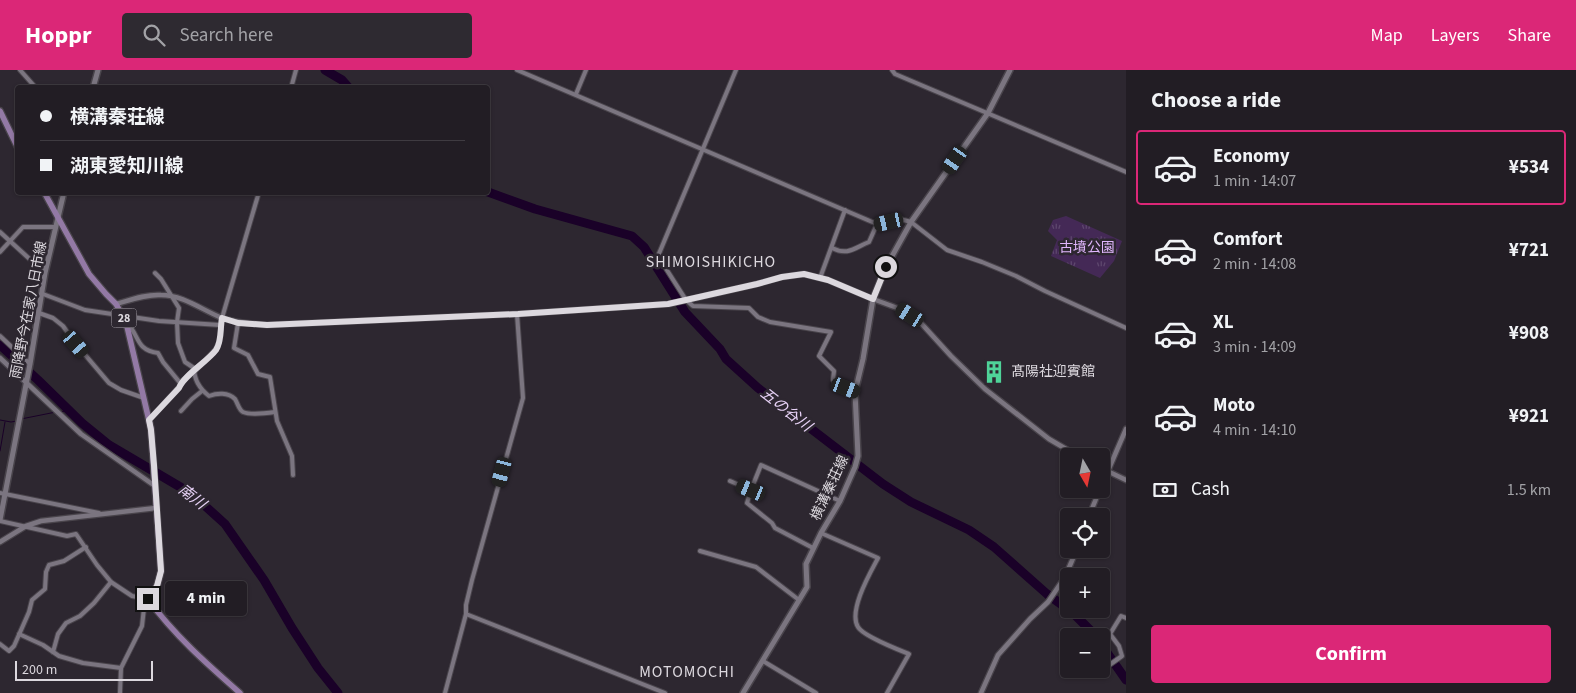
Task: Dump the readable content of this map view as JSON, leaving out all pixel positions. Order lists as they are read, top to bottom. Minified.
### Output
{"streets":{"main road":["雨降野今在家八日市線","28","横溝秦荘線"]},"crossings":[["雨降野今在家八日市線","28"]],"districts":["SHIMOISHIKICHO","MOTOMOCHI"],"water":["五の谷川","南川"],"parks":["古墳公園"],"places":{"building":["髙陽社迎賓館"]},"scale_bar":"200 m","north":"bottom","page":{"header":"Hoppr","search":"Search here","nav":["Map","Layers","Share"],"heading":"Choose a ride","banner":["横溝秦荘線","湖東愛知川線"],"list":[{"name":"Economy","note":"1 min · 14:07","value":"¥534"},{"name":"Comfort","note":"2 min · 14:08","value":"¥721"},{"name":"XL","note":"3 min · 14:09","value":"¥908"},{"name":"Moto","note":"4 min · 14:10","value":"¥921"}],"map_buttons":["+","−"],"pay":["Cash","1.5 km"],"bubble":"4 min","buttons":"Confirm","scale":"200 m"}}
